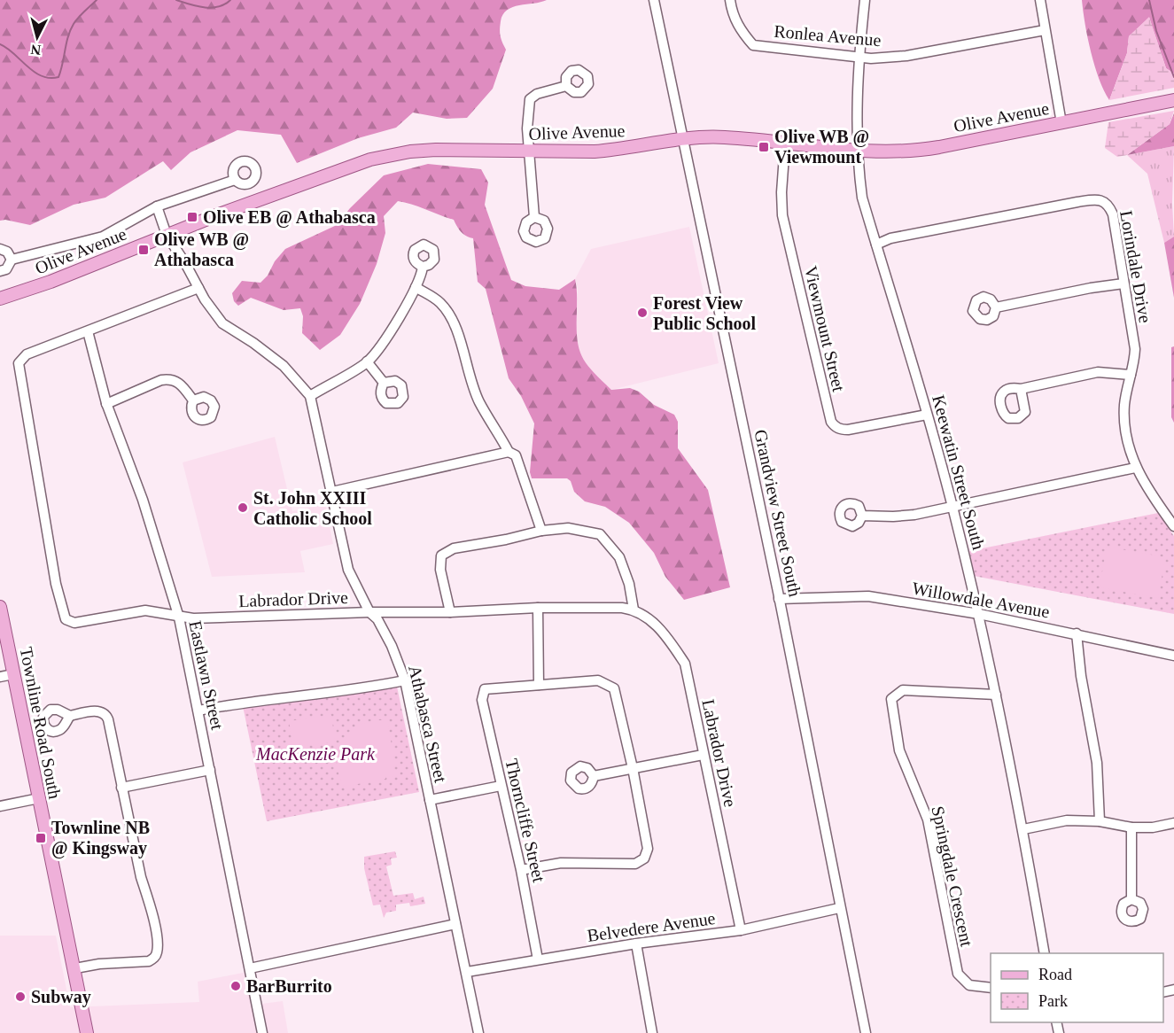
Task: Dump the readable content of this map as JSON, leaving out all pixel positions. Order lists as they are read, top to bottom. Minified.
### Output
{"streets":{"main road":["Olive Avenue","Townline Road South"],"street":["Ronlea Avenue","Lorindale Drive","Viewmount Street","Keewatin Street South","Grandview Street South","Labrador Drive","Willowdale Avenue","Eastlawn Street","Athabasca Street","Thorncliffe Street","Springdale Crescent","Belvedere Avenue"]},"crossings":[["Ronlea Avenue","Keewatin Street South"],["Olive Avenue","Viewmount Street"],["Olive Avenue","Keewatin Street South"],["Olive Avenue","Grandview Street South"],["Olive Avenue","Athabasca Street"],["Lorindale Drive","Keewatin Street South"],["Viewmount Street","Keewatin Street South"],["Keewatin Street South","Willowdale Avenue"],["Keewatin Street South","Springdale Crescent"],["Grandview Street South","Willowdale Avenue"],["Grandview Street South","Belvedere Avenue"],["Labrador Drive","Eastlawn Street"],["Labrador Drive","Athabasca Street"],["Labrador Drive","Belvedere Avenue"],["Athabasca Street","Belvedere Avenue"],["Thorncliffe Street","Belvedere Avenue"]],"parks":["MacKenzie Park"],"places":{"transit":["Olive WB @ Viewmount","Olive EB @ Athabasca","Olive WB @ Athabasca","Townline NB @ Kingsway"],"other":["Forest View Public School","St. John XXIII Catholic School","BarBurrito","Subway"]},"legend":["Road","Park"],"north":"bottom"}
